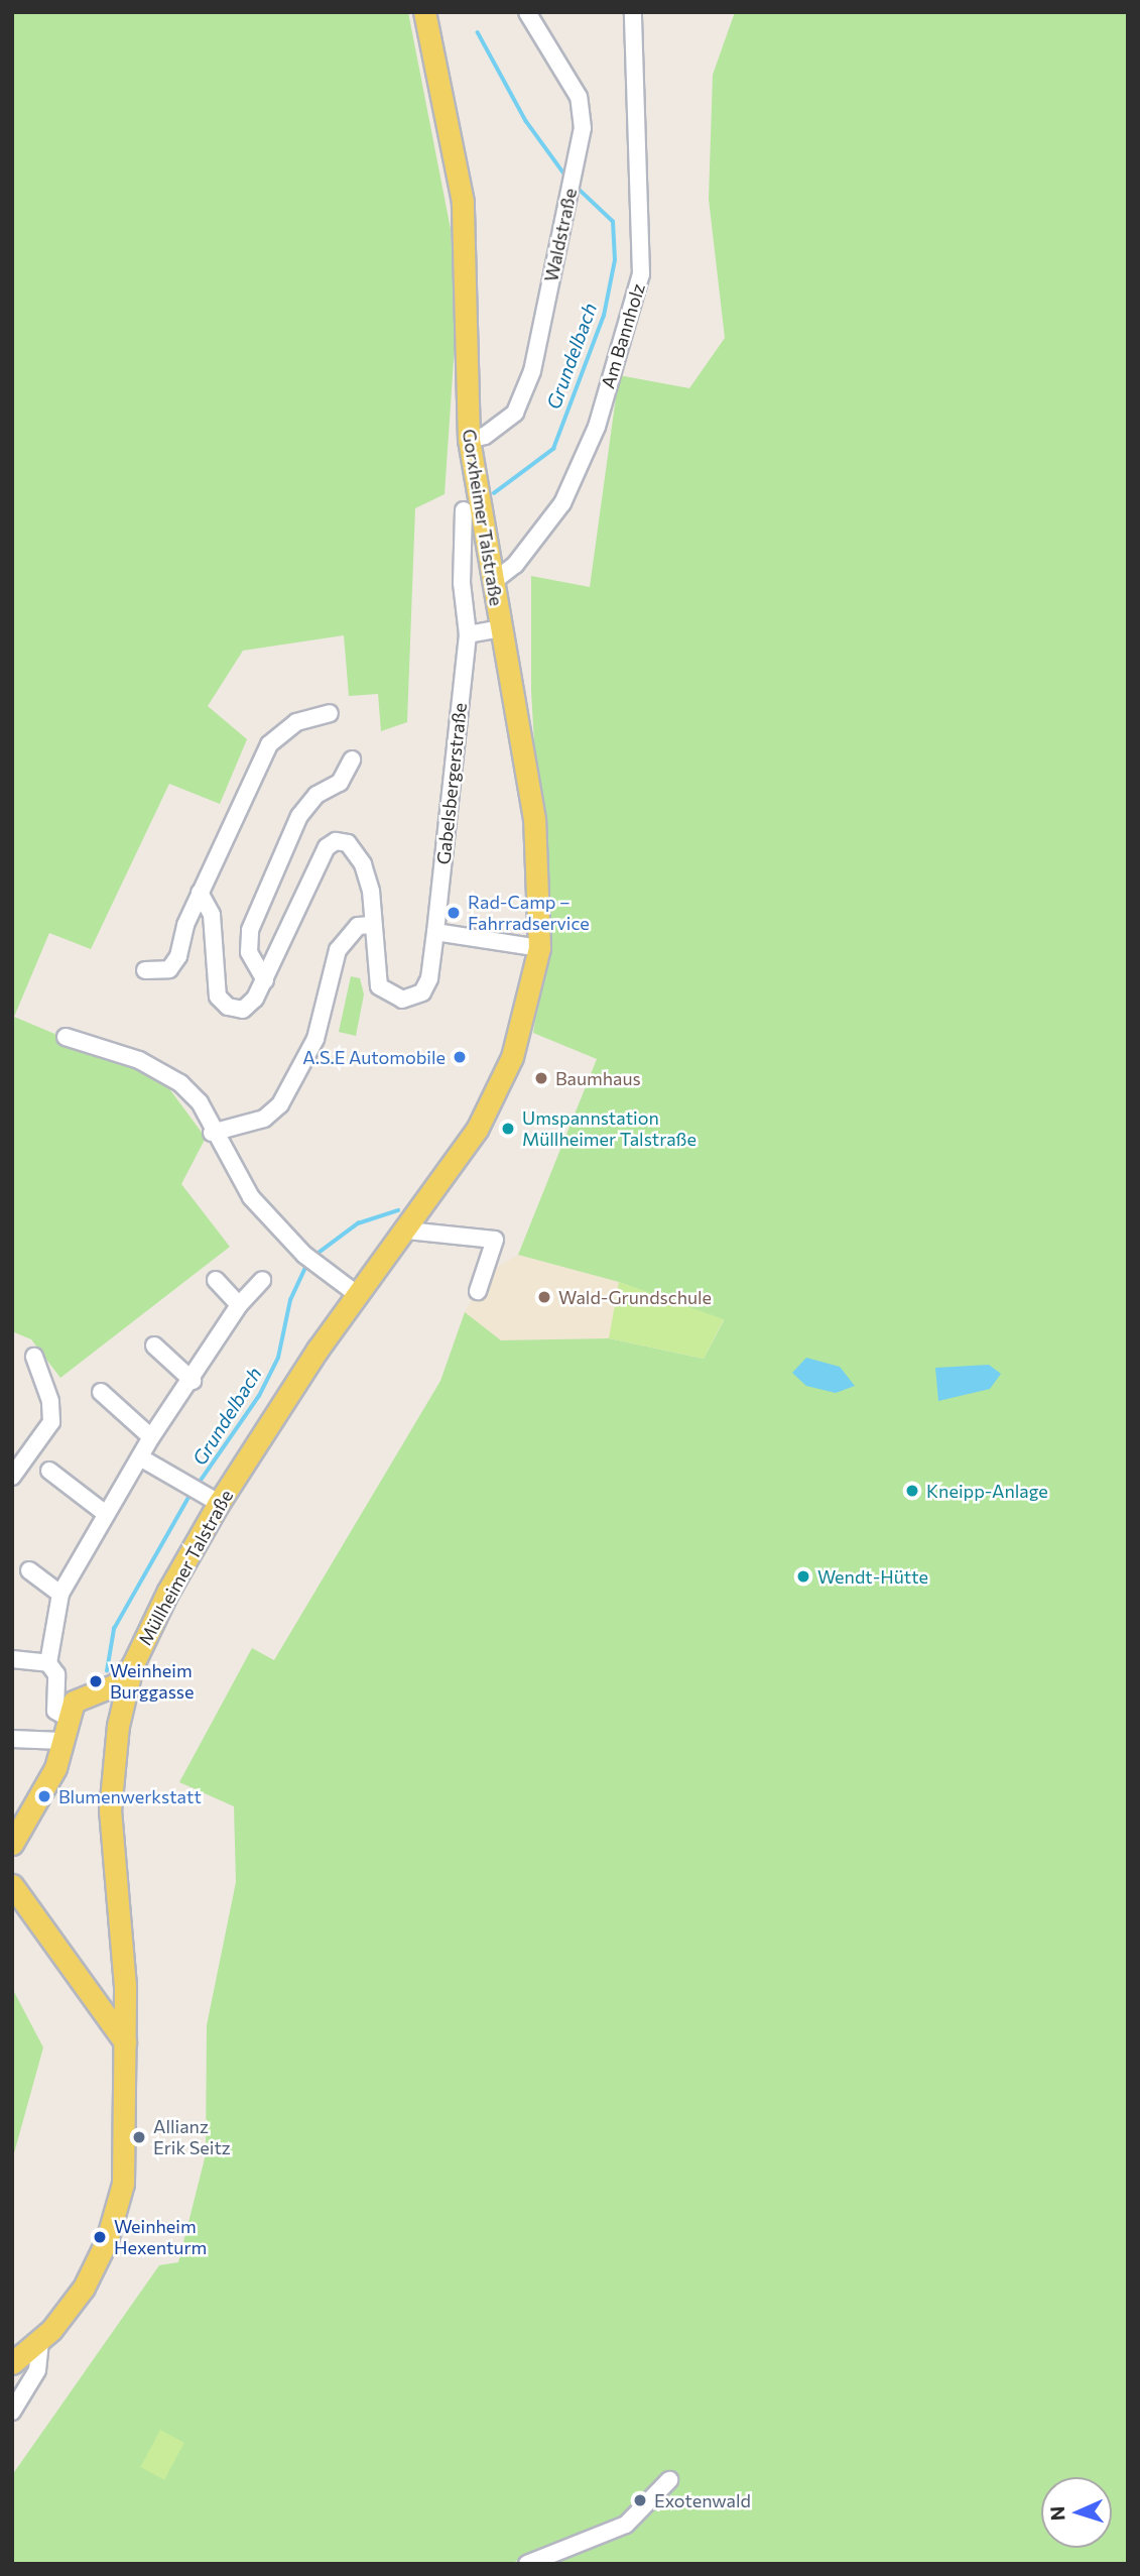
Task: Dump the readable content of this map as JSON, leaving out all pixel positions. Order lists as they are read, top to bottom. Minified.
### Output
{"streets":{"main road":["Gorxheimer Talstraße","Müllheimer Talstraße"],"street":["Waldstraße","Am Bannholz","Gabelsbergerstraße"]},"crossings":[["Waldstraße","Gorxheimer Talstraße"],["Am Bannholz","Gorxheimer Talstraße"],["Gorxheimer Talstraße","Müllheimer Talstraße"]],"water":["Grundelbach"],"places":["Rad-Camp – Fahrradservice","A.S.E Automobile","Baumhaus","Umspannstation Müllheimer Talstraße","Wald-Grundschule","Kneipp-Anlage","Wendt-Hütte","Weinheim Burggasse","Blumenwerkstatt","Allianz Erik Seitz","Weinheim Hexenturm","Exotenwald"],"north":"left"}
